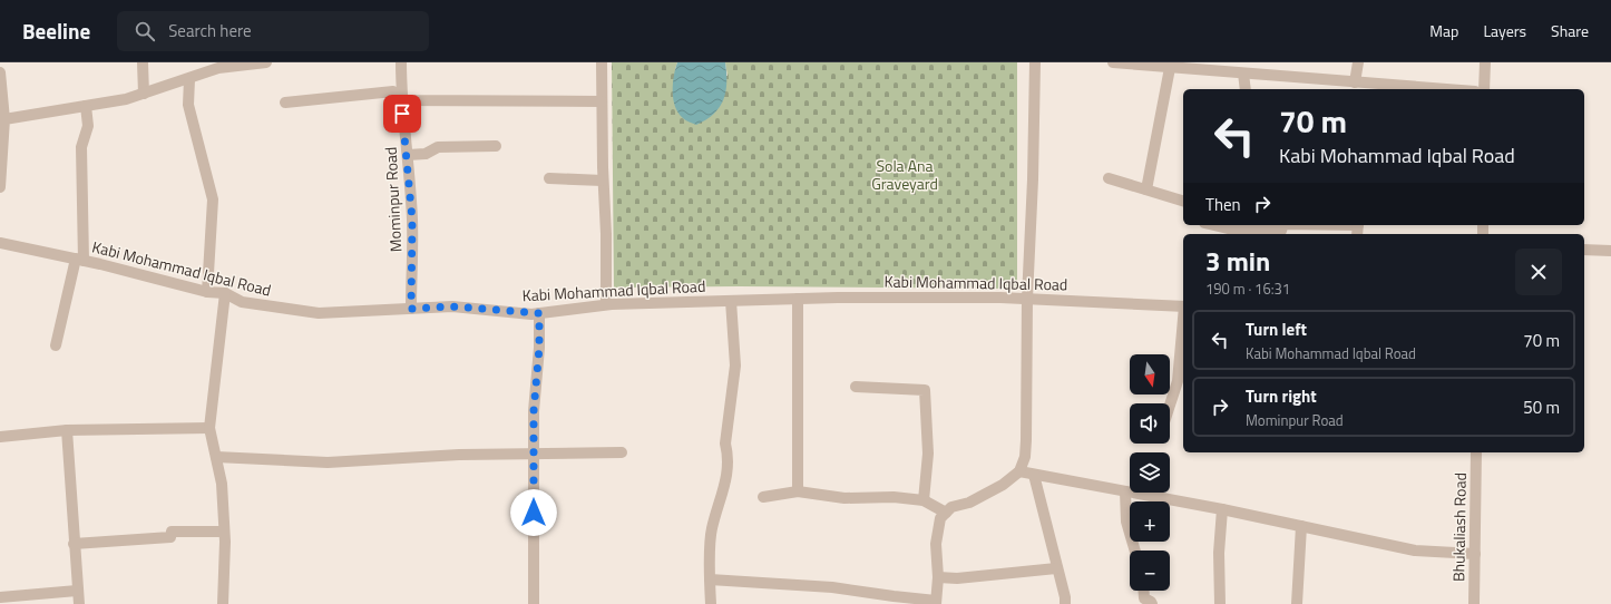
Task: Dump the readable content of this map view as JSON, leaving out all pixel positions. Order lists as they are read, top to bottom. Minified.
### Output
{"streets":{"street":["Mominpur Road","Kabi Mohammad Iqbal Road","Bhukaliash Road"]},"crossings":[["Mominpur Road","Kabi Mohammad Iqbal Road"]],"parks":["Sola Ana Graveyard"],"north":"bottom","page":{"header":"Beeline","search":"Search here","nav":["Map","Layers","Share"],"turn":["70 m","Kabi Mohammad Iqbal Road"],"then":"Then","heading":["3 min","190 m · 16:31"],"list":[{"name":"Turn left","note":"Kabi Mohammad Iqbal Road","value":"70 m"},{"name":"Turn right","note":"Mominpur Road","value":"50 m"}],"map_buttons":["+","−"]}}
